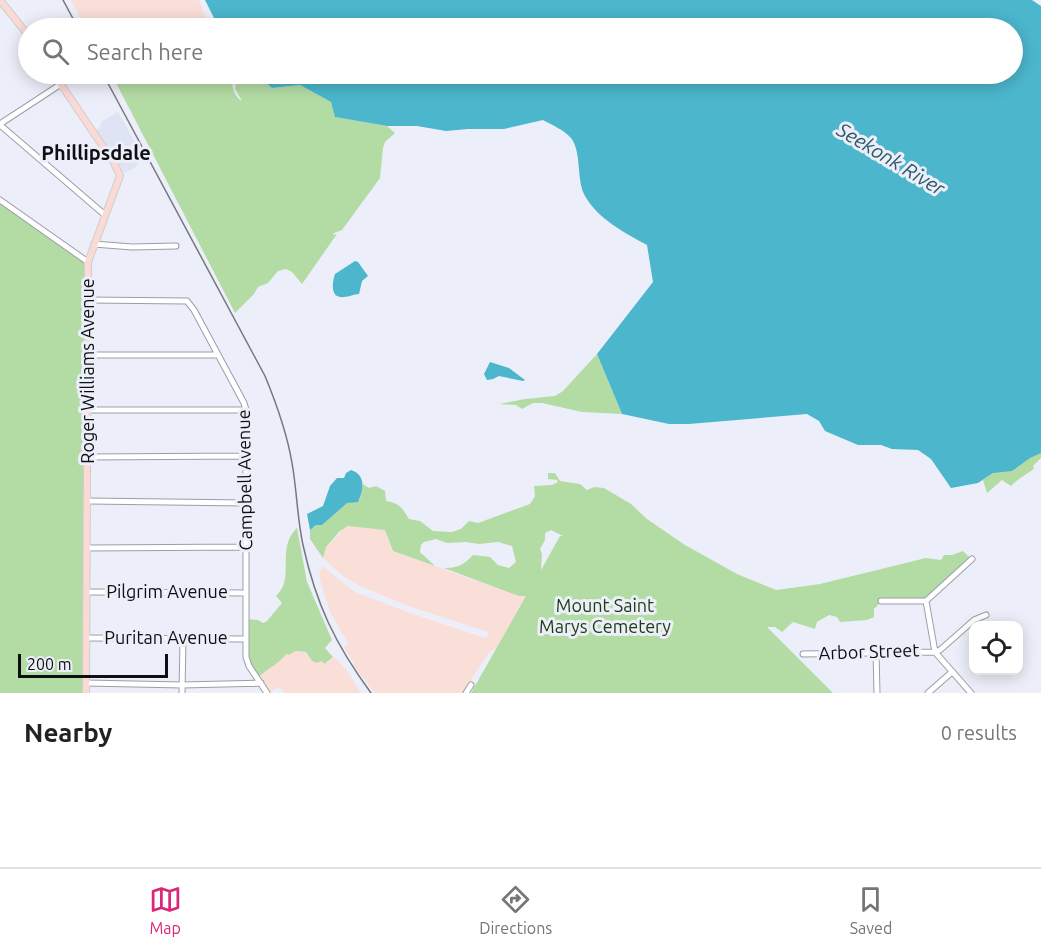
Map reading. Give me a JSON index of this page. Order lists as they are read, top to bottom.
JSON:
{
  "streets": {
    "main road": ["Roger Williams Avenue"],
    "street": [
      "Campbell Avenue",
      "Pilgrim Avenue",
      "Puritan Avenue",
      "Arbor Street"
    ]
  },
  "crossings": [
    ["Roger Williams Avenue", "Campbell Avenue"],
    ["Roger Williams Avenue", "Pilgrim Avenue"],
    ["Roger Williams Avenue", "Puritan Avenue"],
    ["Campbell Avenue", "Pilgrim Avenue"],
    ["Campbell Avenue", "Puritan Avenue"]
  ],
  "districts": ["Phillipsdale"],
  "water": ["Seekonk River"],
  "parks": ["Mount Saint Marys Cemetery"],
  "scale_bar": "200 m",
  "page": {
    "search": "Search here",
    "scale": "200 m",
    "heading": ["Nearby", "0 results"],
    "nav": ["Map", "Directions", "Saved"]
  }
}
